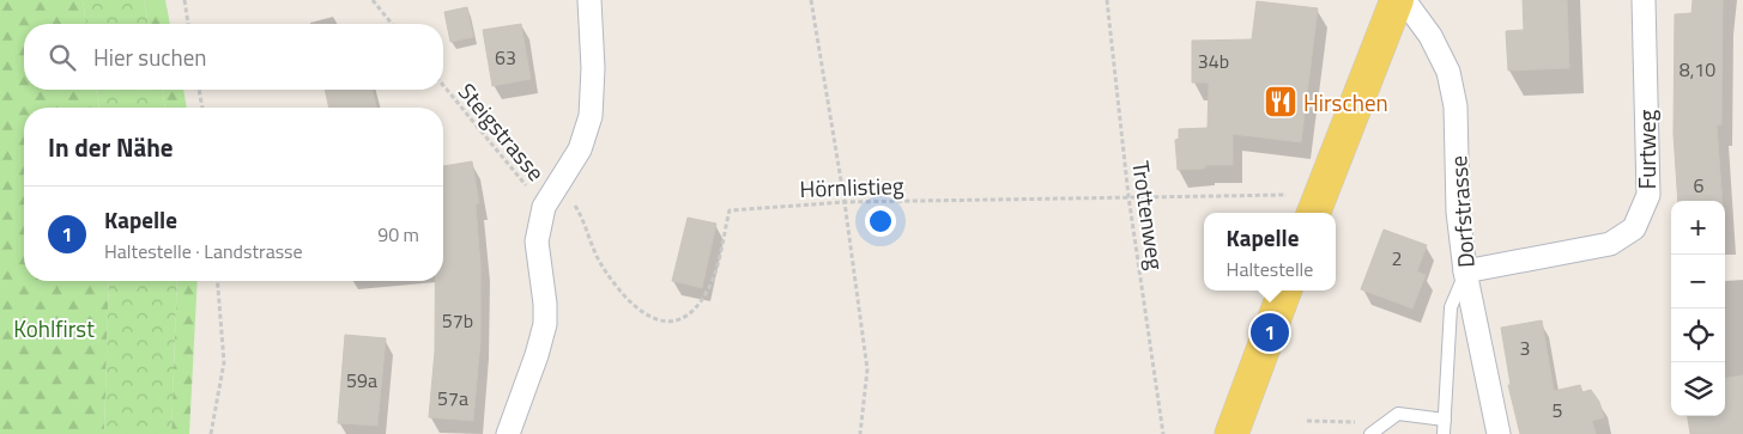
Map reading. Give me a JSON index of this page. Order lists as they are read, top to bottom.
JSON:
{
  "streets": {
    "street": ["Furtweg", "Dorfstrasse"],
    "path": ["Steigstrasse", "Hörnlistieg", "Trottenweg"]
  },
  "crossings": [
    ["Furtweg", "Dorfstrasse"],
    ["Hörnlistieg", "Trottenweg"]
  ],
  "parks": ["Kohlfirst"],
  "places": {
    "restaurant": ["Hirschen"]
  },
  "house_numbers": [
    "63",
    "34b",
    "8,10",
    "6",
    "2",
    "57b",
    "3",
    "59a",
    "57a",
    "5"
  ],
  "page": {
    "search": "Hier suchen",
    "heading": "In der Nähe",
    "list": [
      {
        "mark": "1",
        "name": "Kapelle",
        "note": "Haltestelle · Landstrasse",
        "value": "90 m"
      }
    ],
    "map_buttons": ["+", "−"],
    "popup": ["Kapelle", "Haltestelle"],
    "pins": "1"
  }
}
